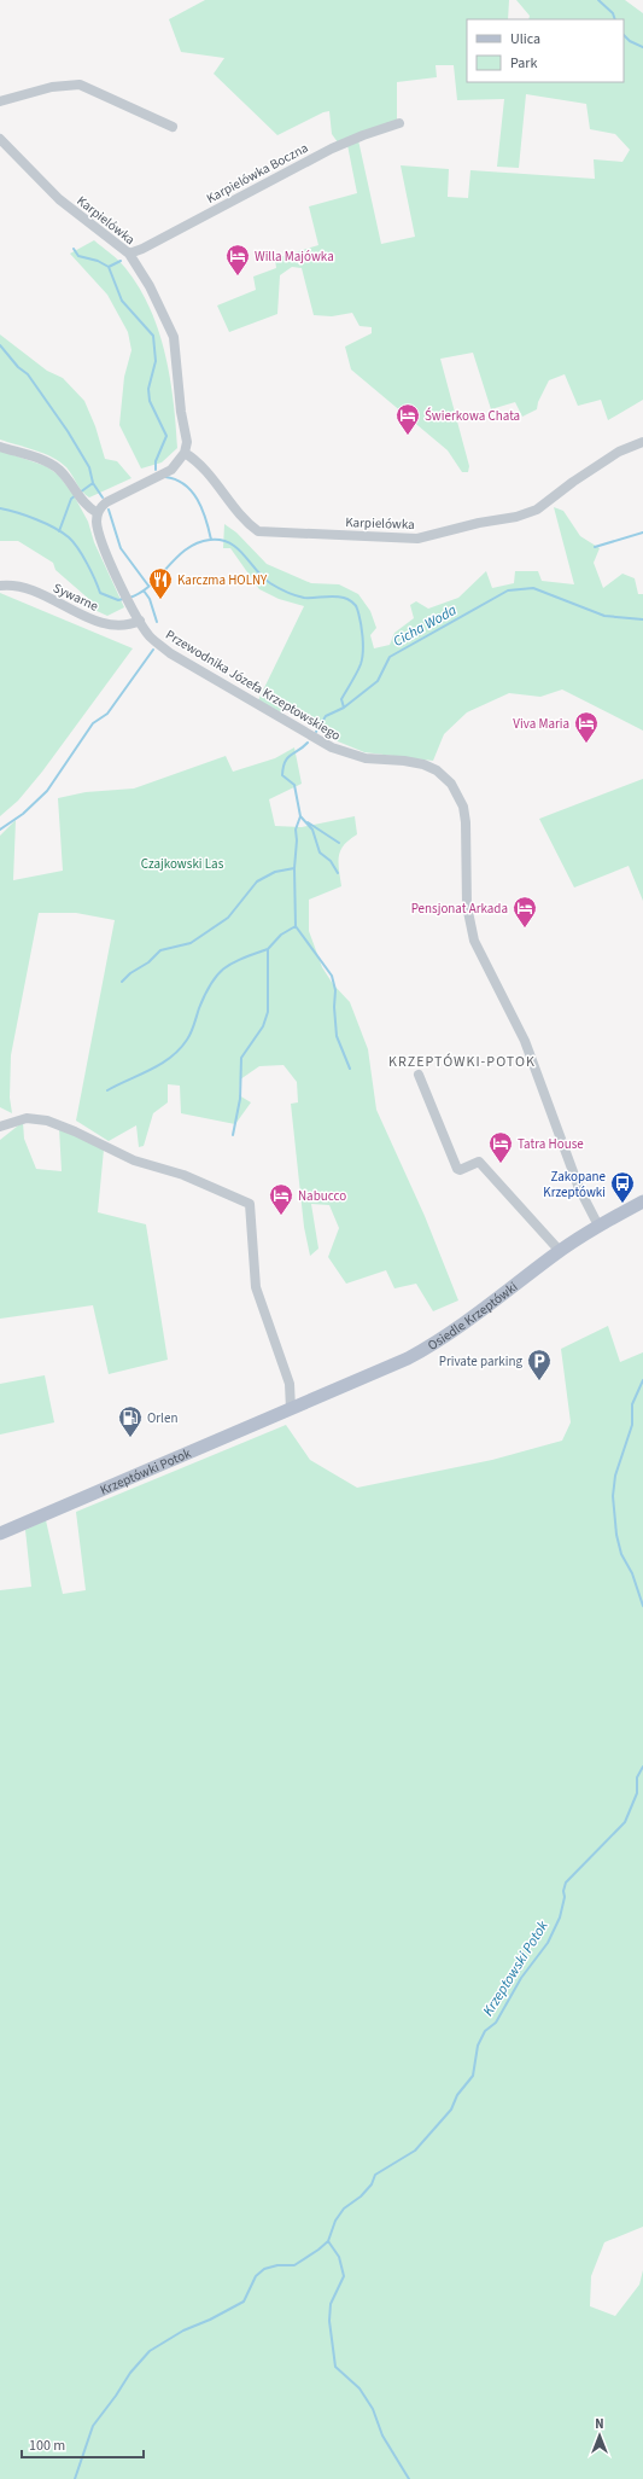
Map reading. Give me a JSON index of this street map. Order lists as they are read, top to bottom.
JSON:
{
  "streets": {
    "main road": ["Osiedle Krzeptówki", "Krzeptówki Potok"],
    "street": [
      "Karpielówka Boczna",
      "Karpielówka",
      "Sywarne",
      "Przewodnika Józefa Krzeptowskiego"
    ]
  },
  "crossings": [
    ["Karpielówka Boczna", "Karpielówka"],
    ["Sywarne", "Przewodnika Józefa Krzeptowskiego"],
    ["Przewodnika Józefa Krzeptowskiego", "Osiedle Krzeptówki"],
    ["Osiedle Krzeptówki", "Krzeptówki Potok"]
  ],
  "districts": ["KRZEPTÓWKI-POTOK"],
  "water": ["Cicha Woda", "Krzeptowski Potok"],
  "parks": ["Czajkowski Las"],
  "places": {
    "hotel": [
      "Willa Majówka",
      "Świerkowa Chata",
      "Viva Maria",
      "Pensjonat Arkada",
      "Tatra House",
      "Nabucco"
    ],
    "restaurant": ["Karczma HOLNY"],
    "bus stop": ["Zakopane Krzeptówki"],
    "parking": ["Private parking"],
    "fuel station": ["Orlen"]
  },
  "legend": ["Ulica", "Park"],
  "scale_bar": "100 m",
  "north": "top"
}
